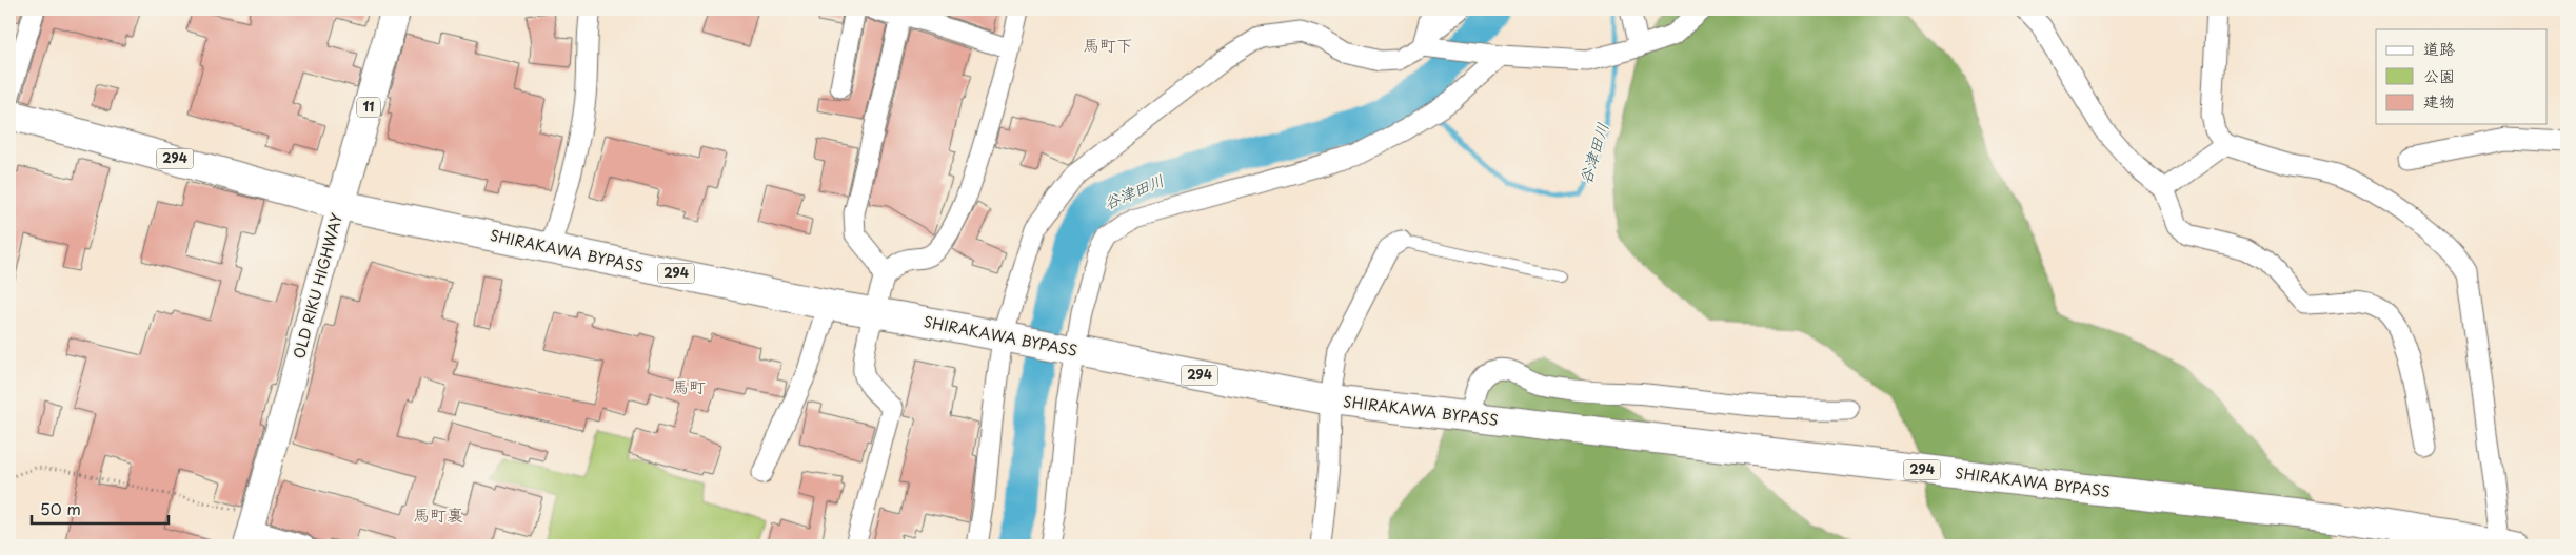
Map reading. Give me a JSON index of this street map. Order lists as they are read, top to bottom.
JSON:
{
  "streets": {
    "main road": [
      "11",
      "294",
      "SHIRAKAWA BYPASS",
      "OLD RIKU HIGHWAY"
    ]
  },
  "crossings": [
    ["11", "SHIRAKAWA BYPASS"],
    ["11", "OLD RIKU HIGHWAY"],
    ["SHIRAKAWA BYPASS", "OLD RIKU HIGHWAY"]
  ],
  "districts": ["馬町下", "馬町", "馬町裏"],
  "water": ["谷津田川"],
  "legend": ["道路", "公園", "建物"],
  "scale_bar": "50 m"
}
